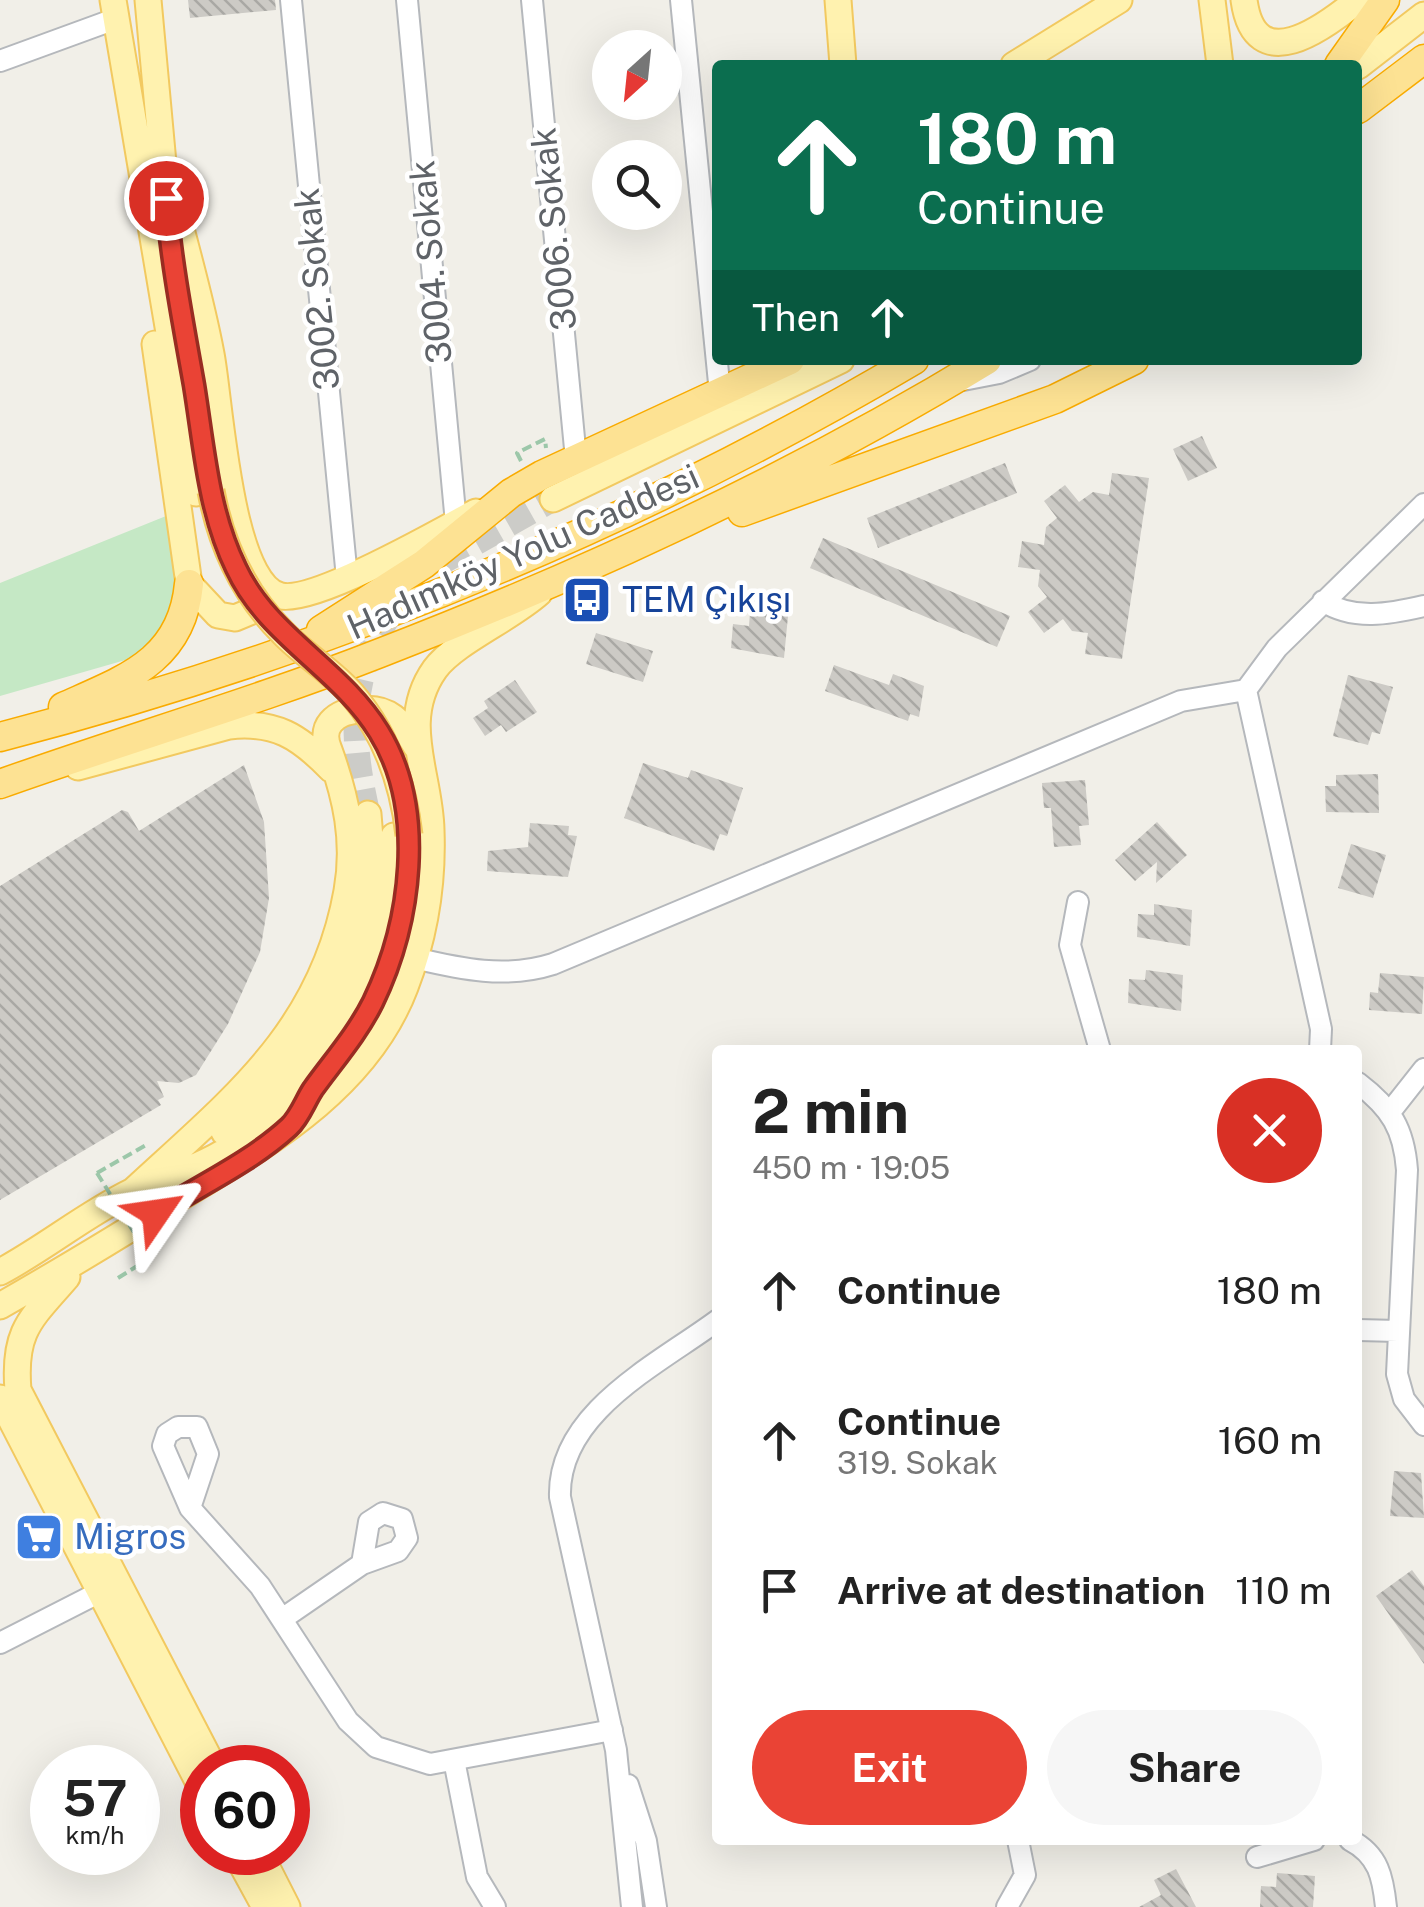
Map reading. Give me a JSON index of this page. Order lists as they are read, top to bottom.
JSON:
{
  "streets": {
    "highway": ["Hadımköy Yolu Caddesi"],
    "street": ["3006. Sokak", "3004. Sokak", "3002. Sokak"]
  },
  "places": {
    "bus stop": ["TEM Çıkışı"],
    "supermarket": ["Migros"]
  },
  "north": "bottom left",
  "page": {
    "turn": ["180 m", "Continue"],
    "then": "Then",
    "heading": ["2 min", "450 m · 19:05"],
    "list": [
      {
        "name": "Continue",
        "value": "180 m"
      },
      {
        "name": "Continue",
        "note": "319. Sokak",
        "value": "160 m"
      },
      {
        "name": "Arrive at destination",
        "value": "110 m"
      }
    ],
    "buttons": ["Exit", "Share"],
    "speed": "57 km/h",
    "limit": "60"
  }
}
